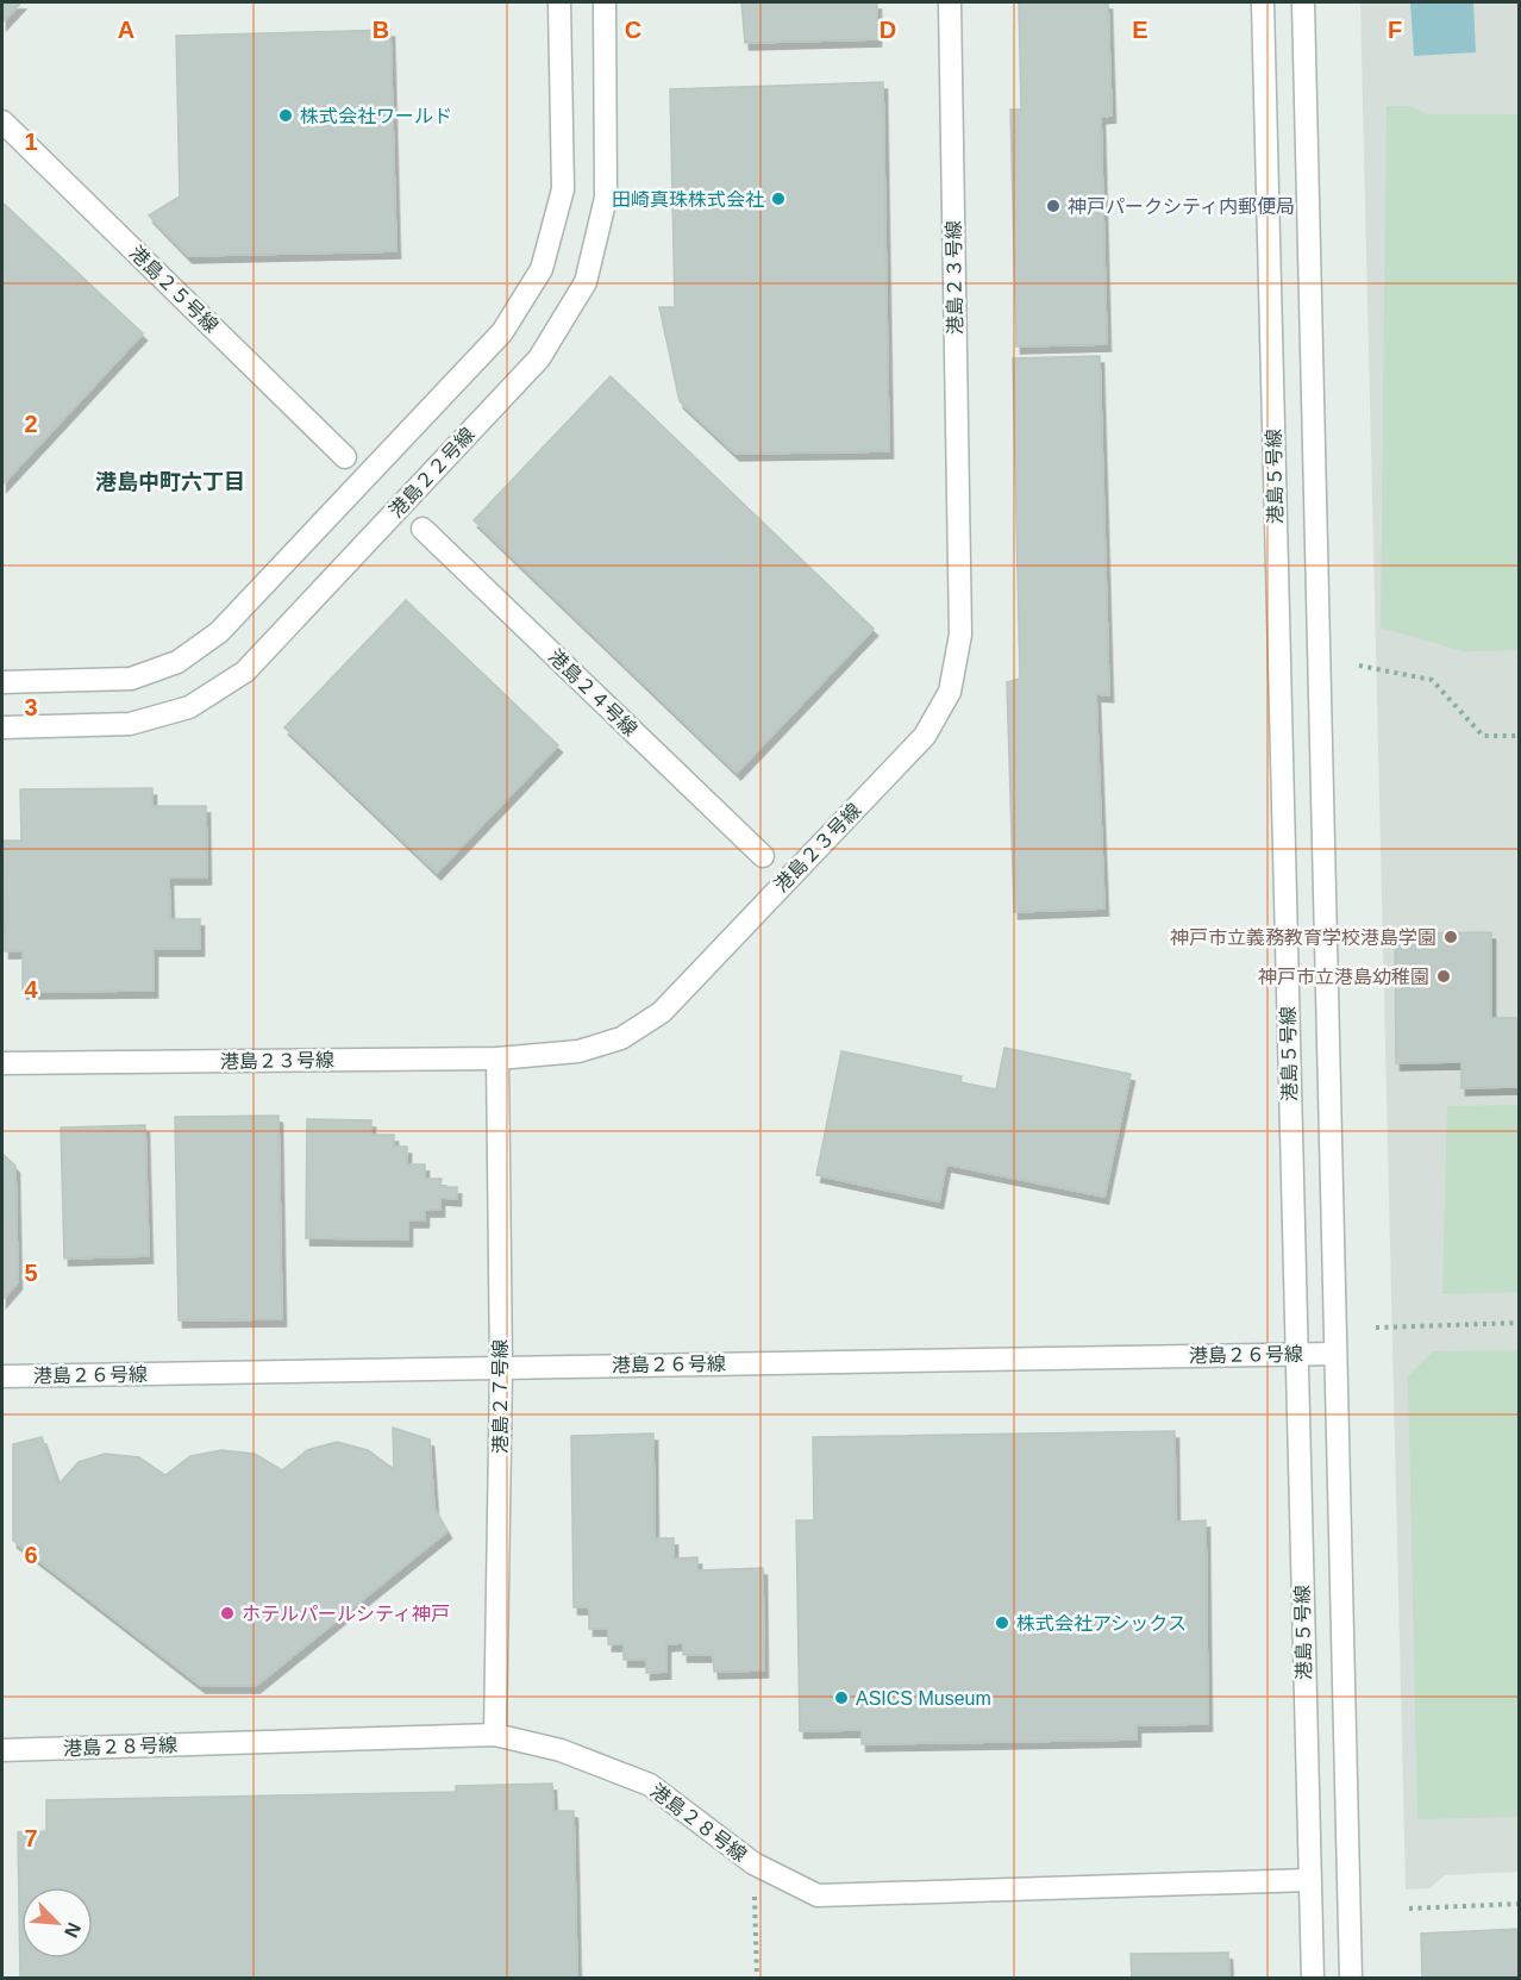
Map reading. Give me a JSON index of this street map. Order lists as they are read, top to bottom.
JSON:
{
  "streets": {
    "street": [
      "港島２３号線",
      "港島２５号線",
      "港島２２号線",
      "港島５号線",
      "港島２４号線",
      "港島２６号線",
      "港島２７号線",
      "港島２８号線"
    ]
  },
  "crossings": [
    ["港島２３号線", "港島２７号線"],
    ["港島５号線", "港島２６号線"],
    ["港島５号線", "港島２８号線"],
    ["港島２６号線", "港島２７号線"],
    ["港島２７号線", "港島２８号線"]
  ],
  "districts": ["港島中町六丁目"],
  "places": [
    "株式会社ワールド",
    "田崎真珠株式会社",
    "神戸パークシティ内郵便局",
    "神戸市立義務教育学校港島学園",
    "神戸市立港島幼稚園",
    "ホテルパールシティ神戸",
    "株式会社アシックス",
    "ASICS Museum"
  ],
  "north": "bottom right",
  "grid": {
    "columns": [
      "A",
      "B",
      "C",
      "D",
      "E",
      "F"
    ],
    "rows": [
      "1",
      "2",
      "3",
      "4",
      "5",
      "6",
      "7"
    ]
  }
}
